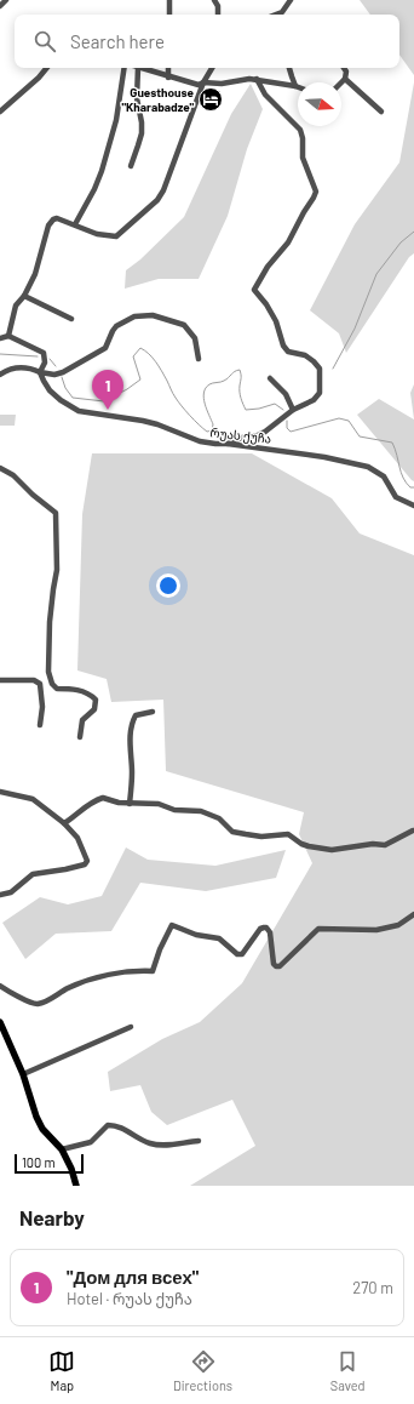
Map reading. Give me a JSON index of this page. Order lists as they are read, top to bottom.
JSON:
{
  "streets": {
    "street": ["რუას ქუჩა"]
  },
  "places": {
    "hotel": ["Guesthouse \"Kharabadze\""]
  },
  "scale_bar": "100 m",
  "north": "right",
  "page": {
    "search": "Search here",
    "pins": "1",
    "scale": "100 m",
    "heading": "Nearby",
    "list": [
      {
        "mark": "1",
        "name": "\"Дом для всех\"",
        "note": "Hotel · რუას ქუჩა",
        "value": "270 m"
      }
    ],
    "nav": ["Map", "Directions", "Saved"]
  }
}
